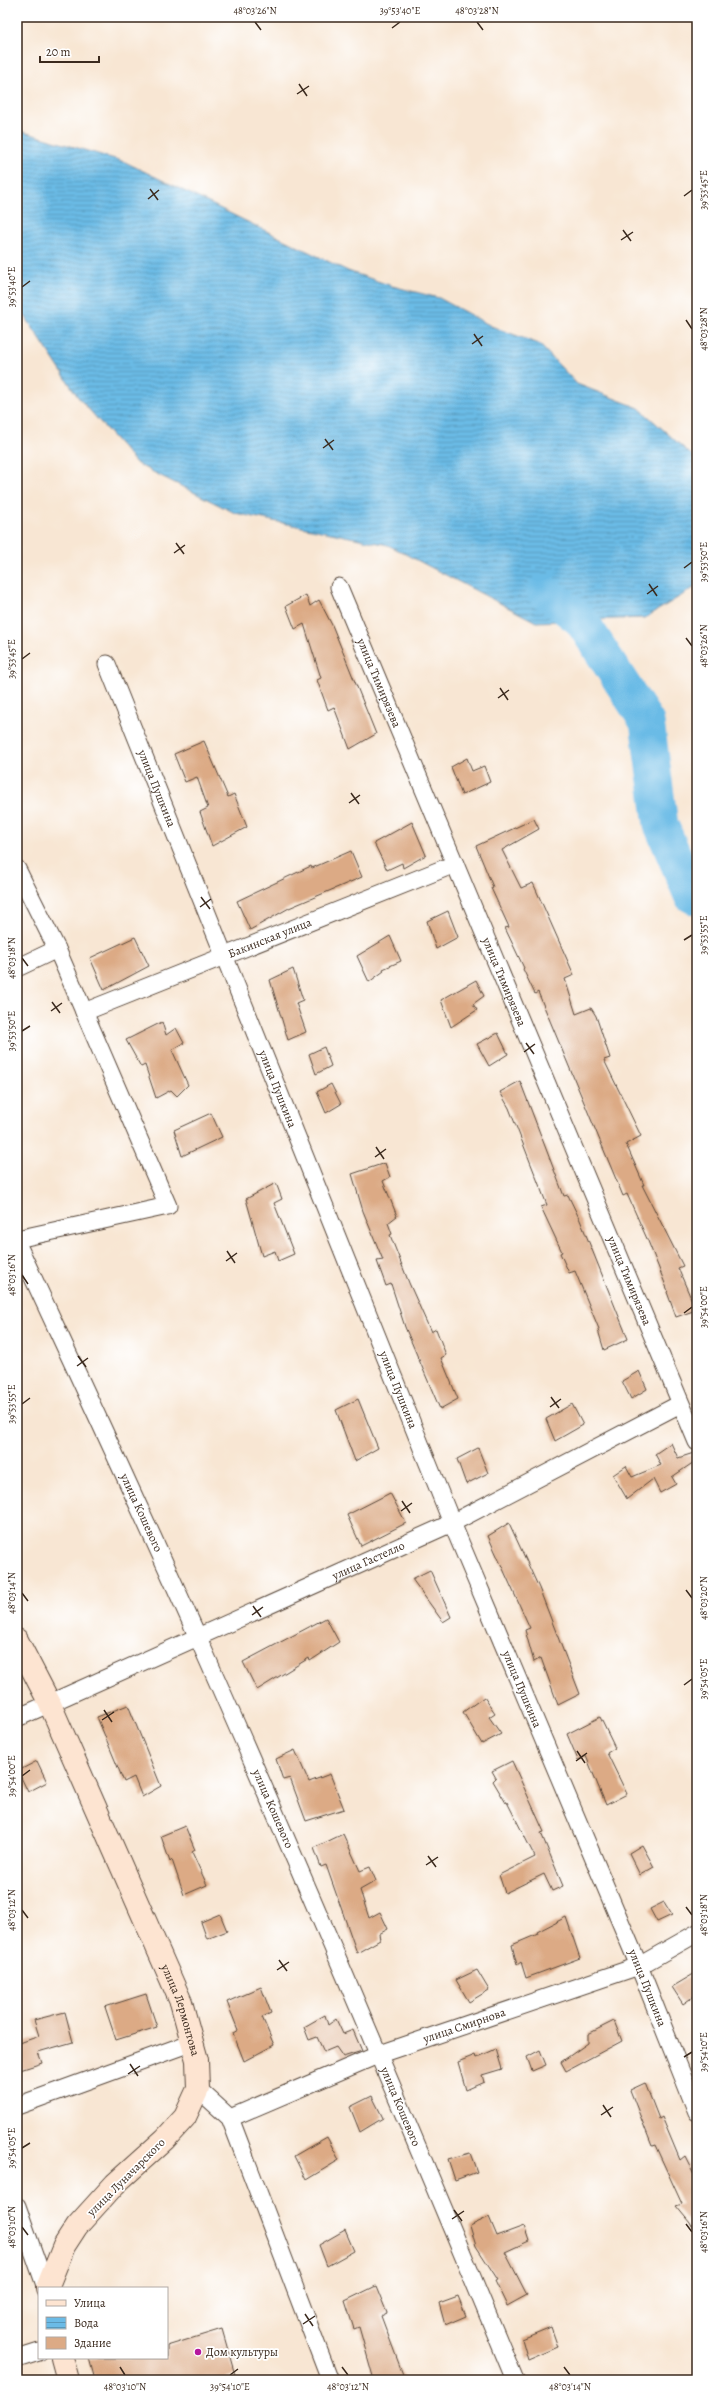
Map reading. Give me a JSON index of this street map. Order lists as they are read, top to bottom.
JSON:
{
  "streets": {
    "street": [
      "улица Тимирязева",
      "улица Пушкина",
      "Бакинская улица",
      "улица Кошевого",
      "улица Гастелло",
      "улица Лермонтова",
      "улица Смирнова",
      "улица Луначарского"
    ]
  },
  "crossings": [
    ["улица Тимирязева", "Бакинская улица"],
    ["улица Тимирязева", "улица Гастелло"],
    ["улица Пушкина", "Бакинская улица"],
    ["улица Пушкина", "улица Гастелло"],
    ["улица Пушкина", "улица Смирнова"],
    ["улица Кошевого", "улица Гастелло"],
    ["улица Кошевого", "улица Смирнова"],
    ["улица Гастелло", "улица Лермонтова"],
    ["улица Лермонтова", "улица Луначарского"]
  ],
  "places": ["Дом культуры"],
  "legend": ["Улица", "Вода", "Здание"],
  "scale_bar": "20 m",
  "coordinates": [
    "48°03'26\"N",
    "39°53'40\"E",
    "48°03'28\"N",
    "39°53'45\"E",
    "39°53'50\"E",
    "39°53'55\"E",
    "48°03'18\"N",
    "48°03'16\"N",
    "39°54'00\"E",
    "48°03'14\"N",
    "48°03'20\"N",
    "39°54'05\"E",
    "48°03'12\"N",
    "39°54'10\"E",
    "48°03'10\"N"
  ]
}
